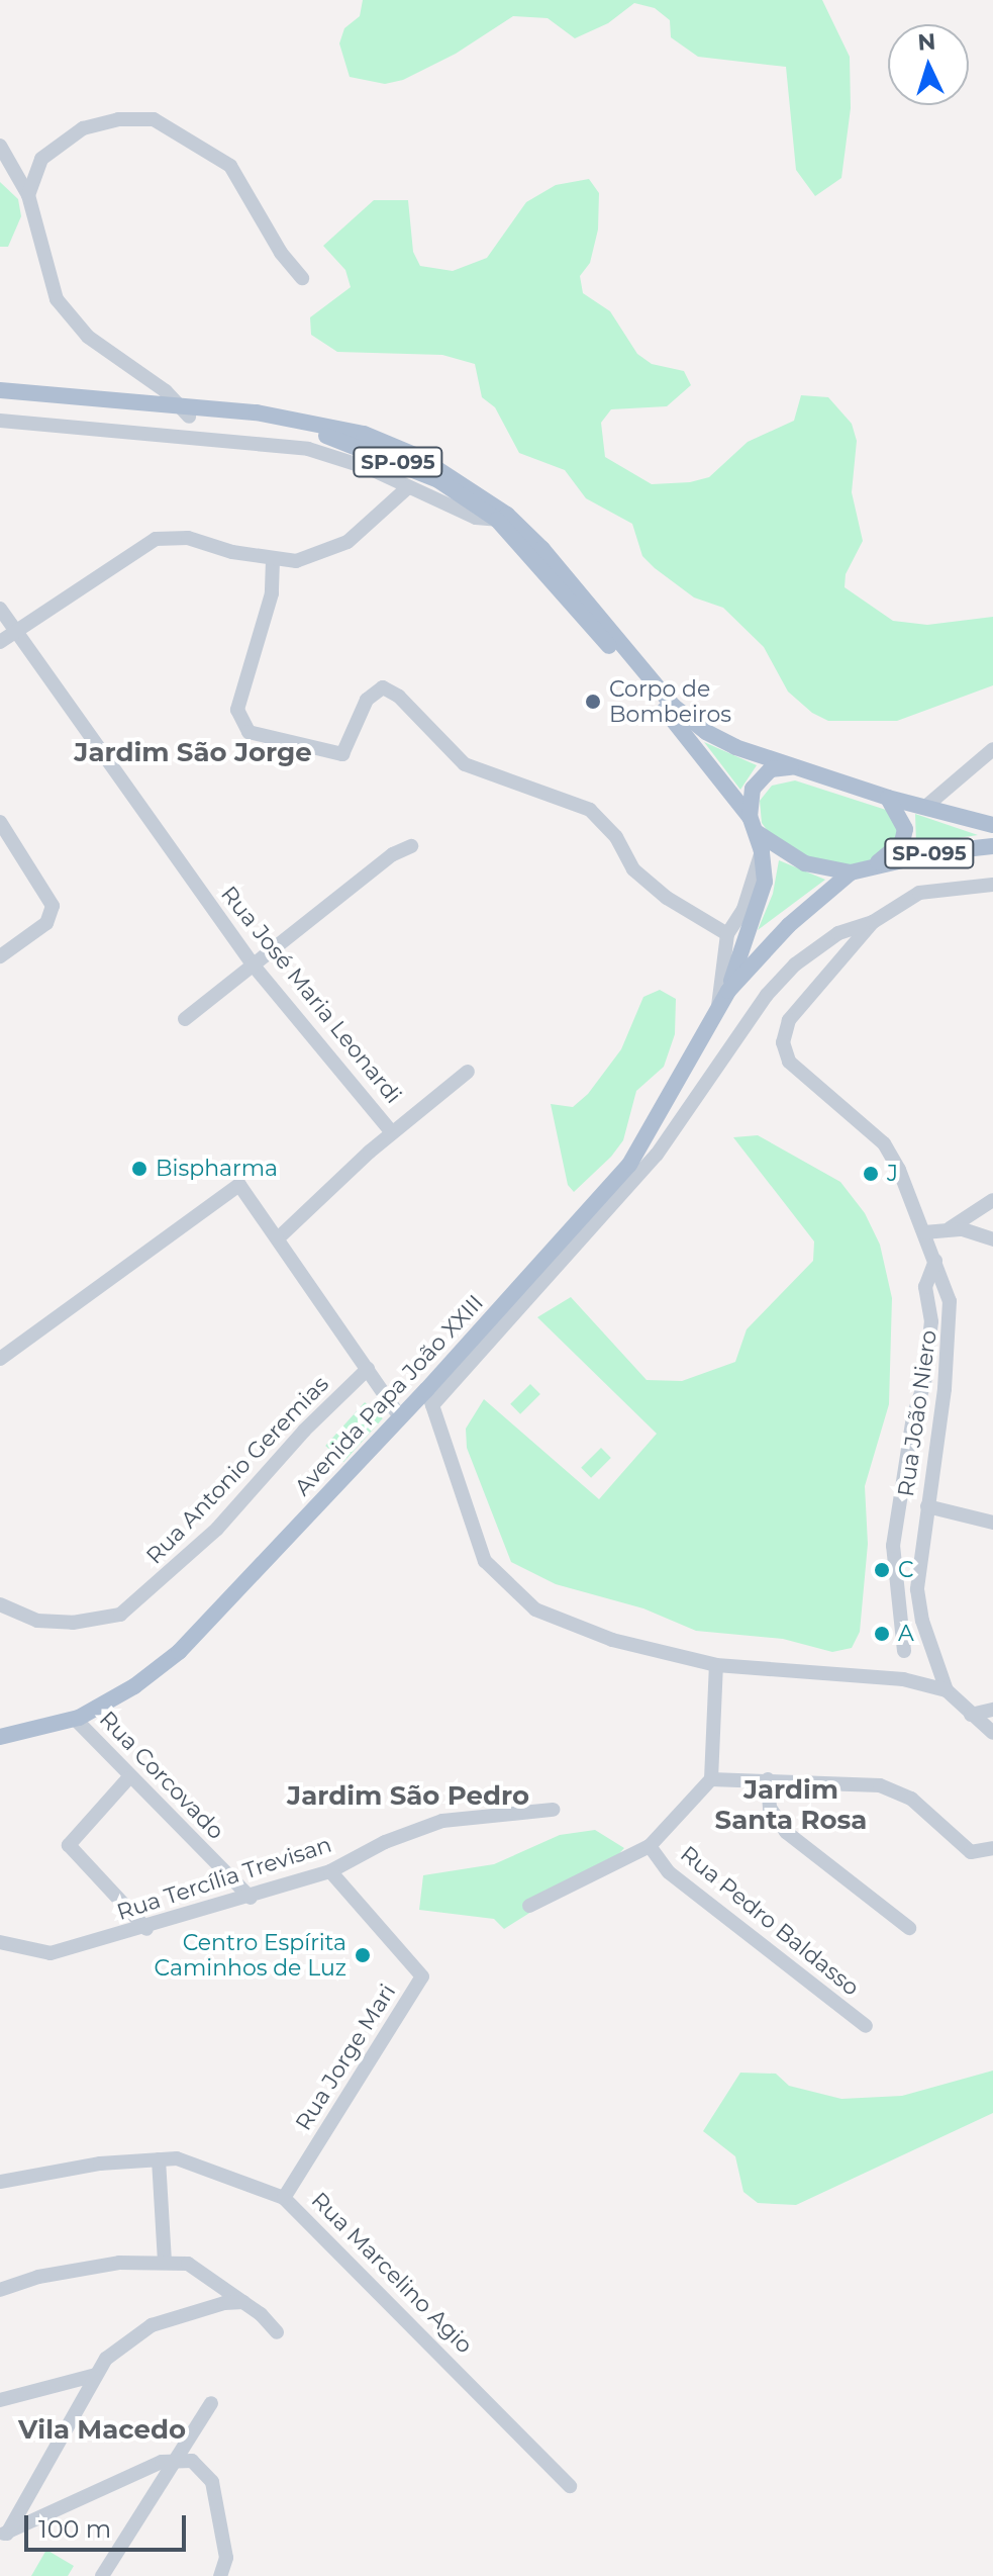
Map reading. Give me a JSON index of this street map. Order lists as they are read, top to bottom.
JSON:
{
  "streets": {
    "main road": ["SP-095", "Avenida Papa João XXIII"],
    "street": [
      "Rua José Maria Leonardi",
      "Rua João Niero",
      "Rua Antonio Geremias",
      "Rua Corcovado",
      "Rua Tercília Trevisan",
      "Rua Pedro Baldasso",
      "Rua Jorge Mari",
      "Rua Marcelino Agio"
    ]
  },
  "crossings": [
    ["SP-095", "Avenida Papa João XXIII"],
    ["Avenida Papa João XXIII", "Rua Corcovado"],
    ["Rua Corcovado", "Rua Tercília Trevisan"],
    ["Rua Tercília Trevisan", "Rua Jorge Mari"],
    ["Rua Jorge Mari", "Rua Marcelino Agio"]
  ],
  "districts": [
    "Jardim São Jorge",
    "Jardim Santa Rosa",
    "Jardim São Pedro",
    "Vila Macedo"
  ],
  "places": [
    "Corpo de Bombeiros",
    "Bispharma",
    "J",
    "C",
    "A",
    "Centro Espírita Caminhos de Luz"
  ],
  "scale_bar": "100 m",
  "north": "top"
}
